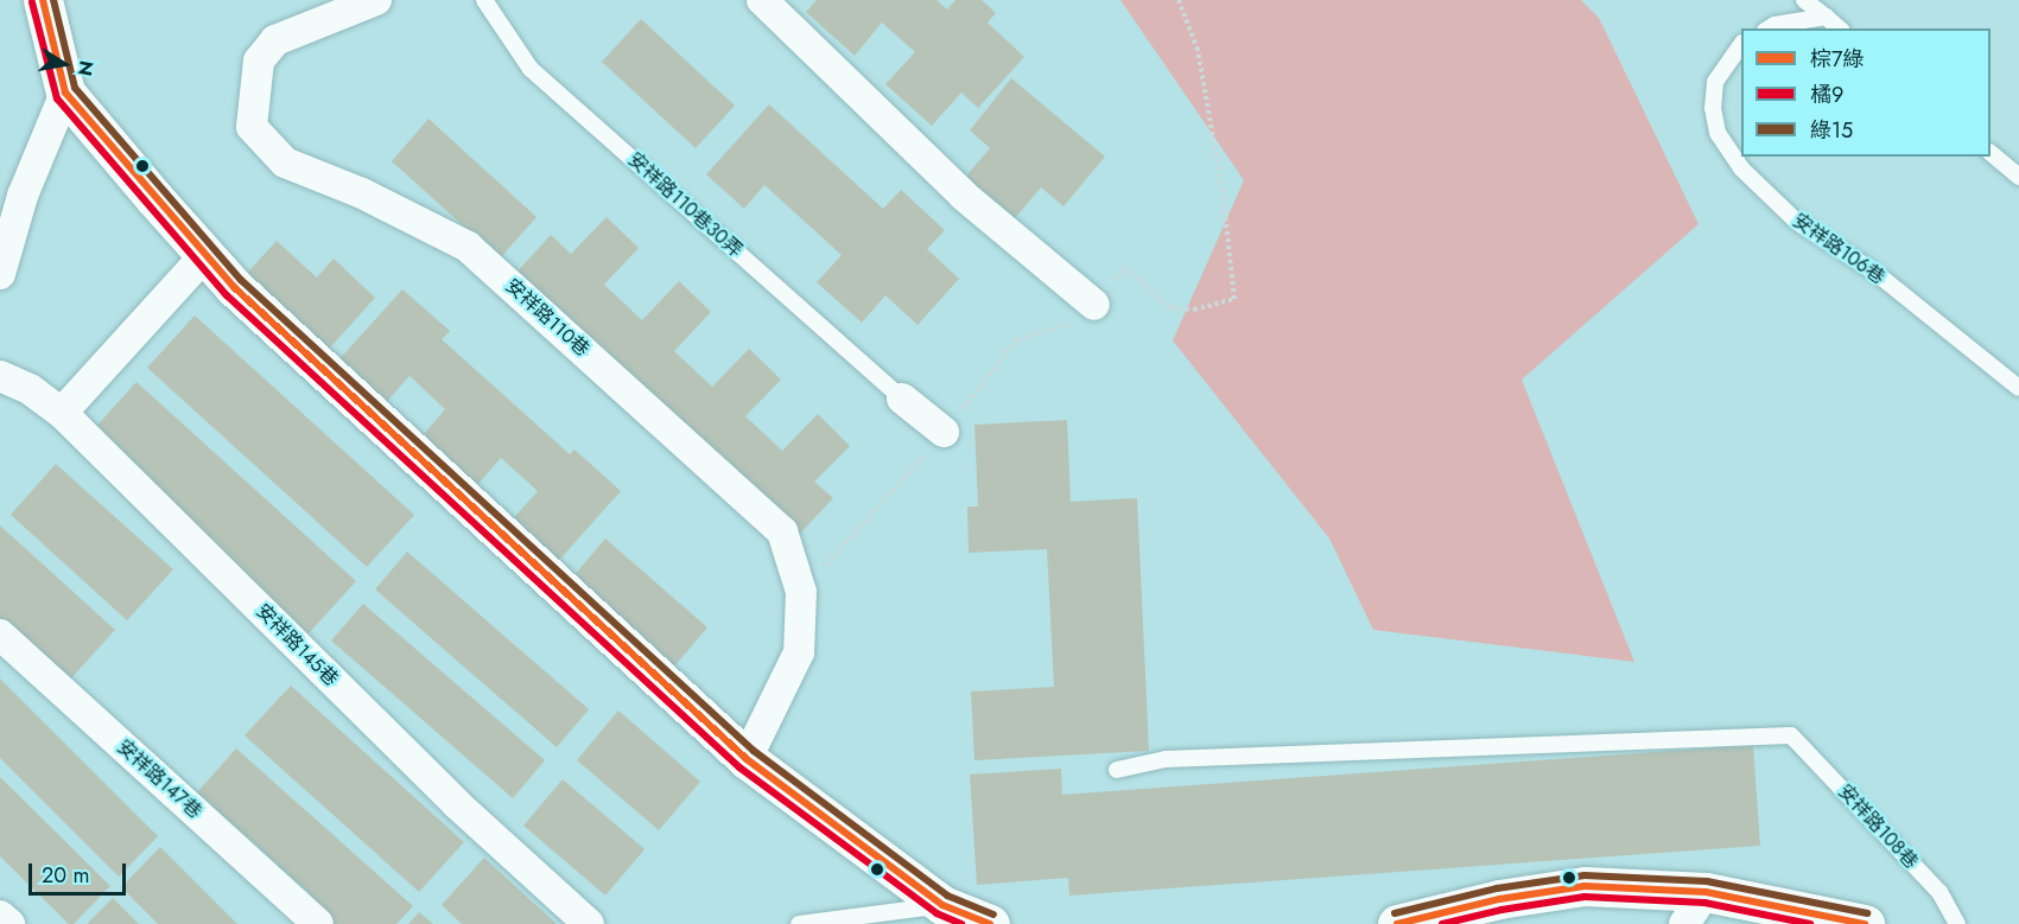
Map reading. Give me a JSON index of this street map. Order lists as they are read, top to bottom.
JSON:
{
  "streets": {
    "street": ["安祥路110巷", "安祥路145巷", "安祥路147巷"],
    "lane": ["安祥路110巷30弄", "安祥路106巷", "安祥路108巷"]
  },
  "lines": ["transit line 棕7綠", "transit line 綠15", "transit line 橘9"],
  "legend": ["棕7綠", "橘9", "綠15"],
  "scale_bar": "20 m",
  "north": "right"
}
